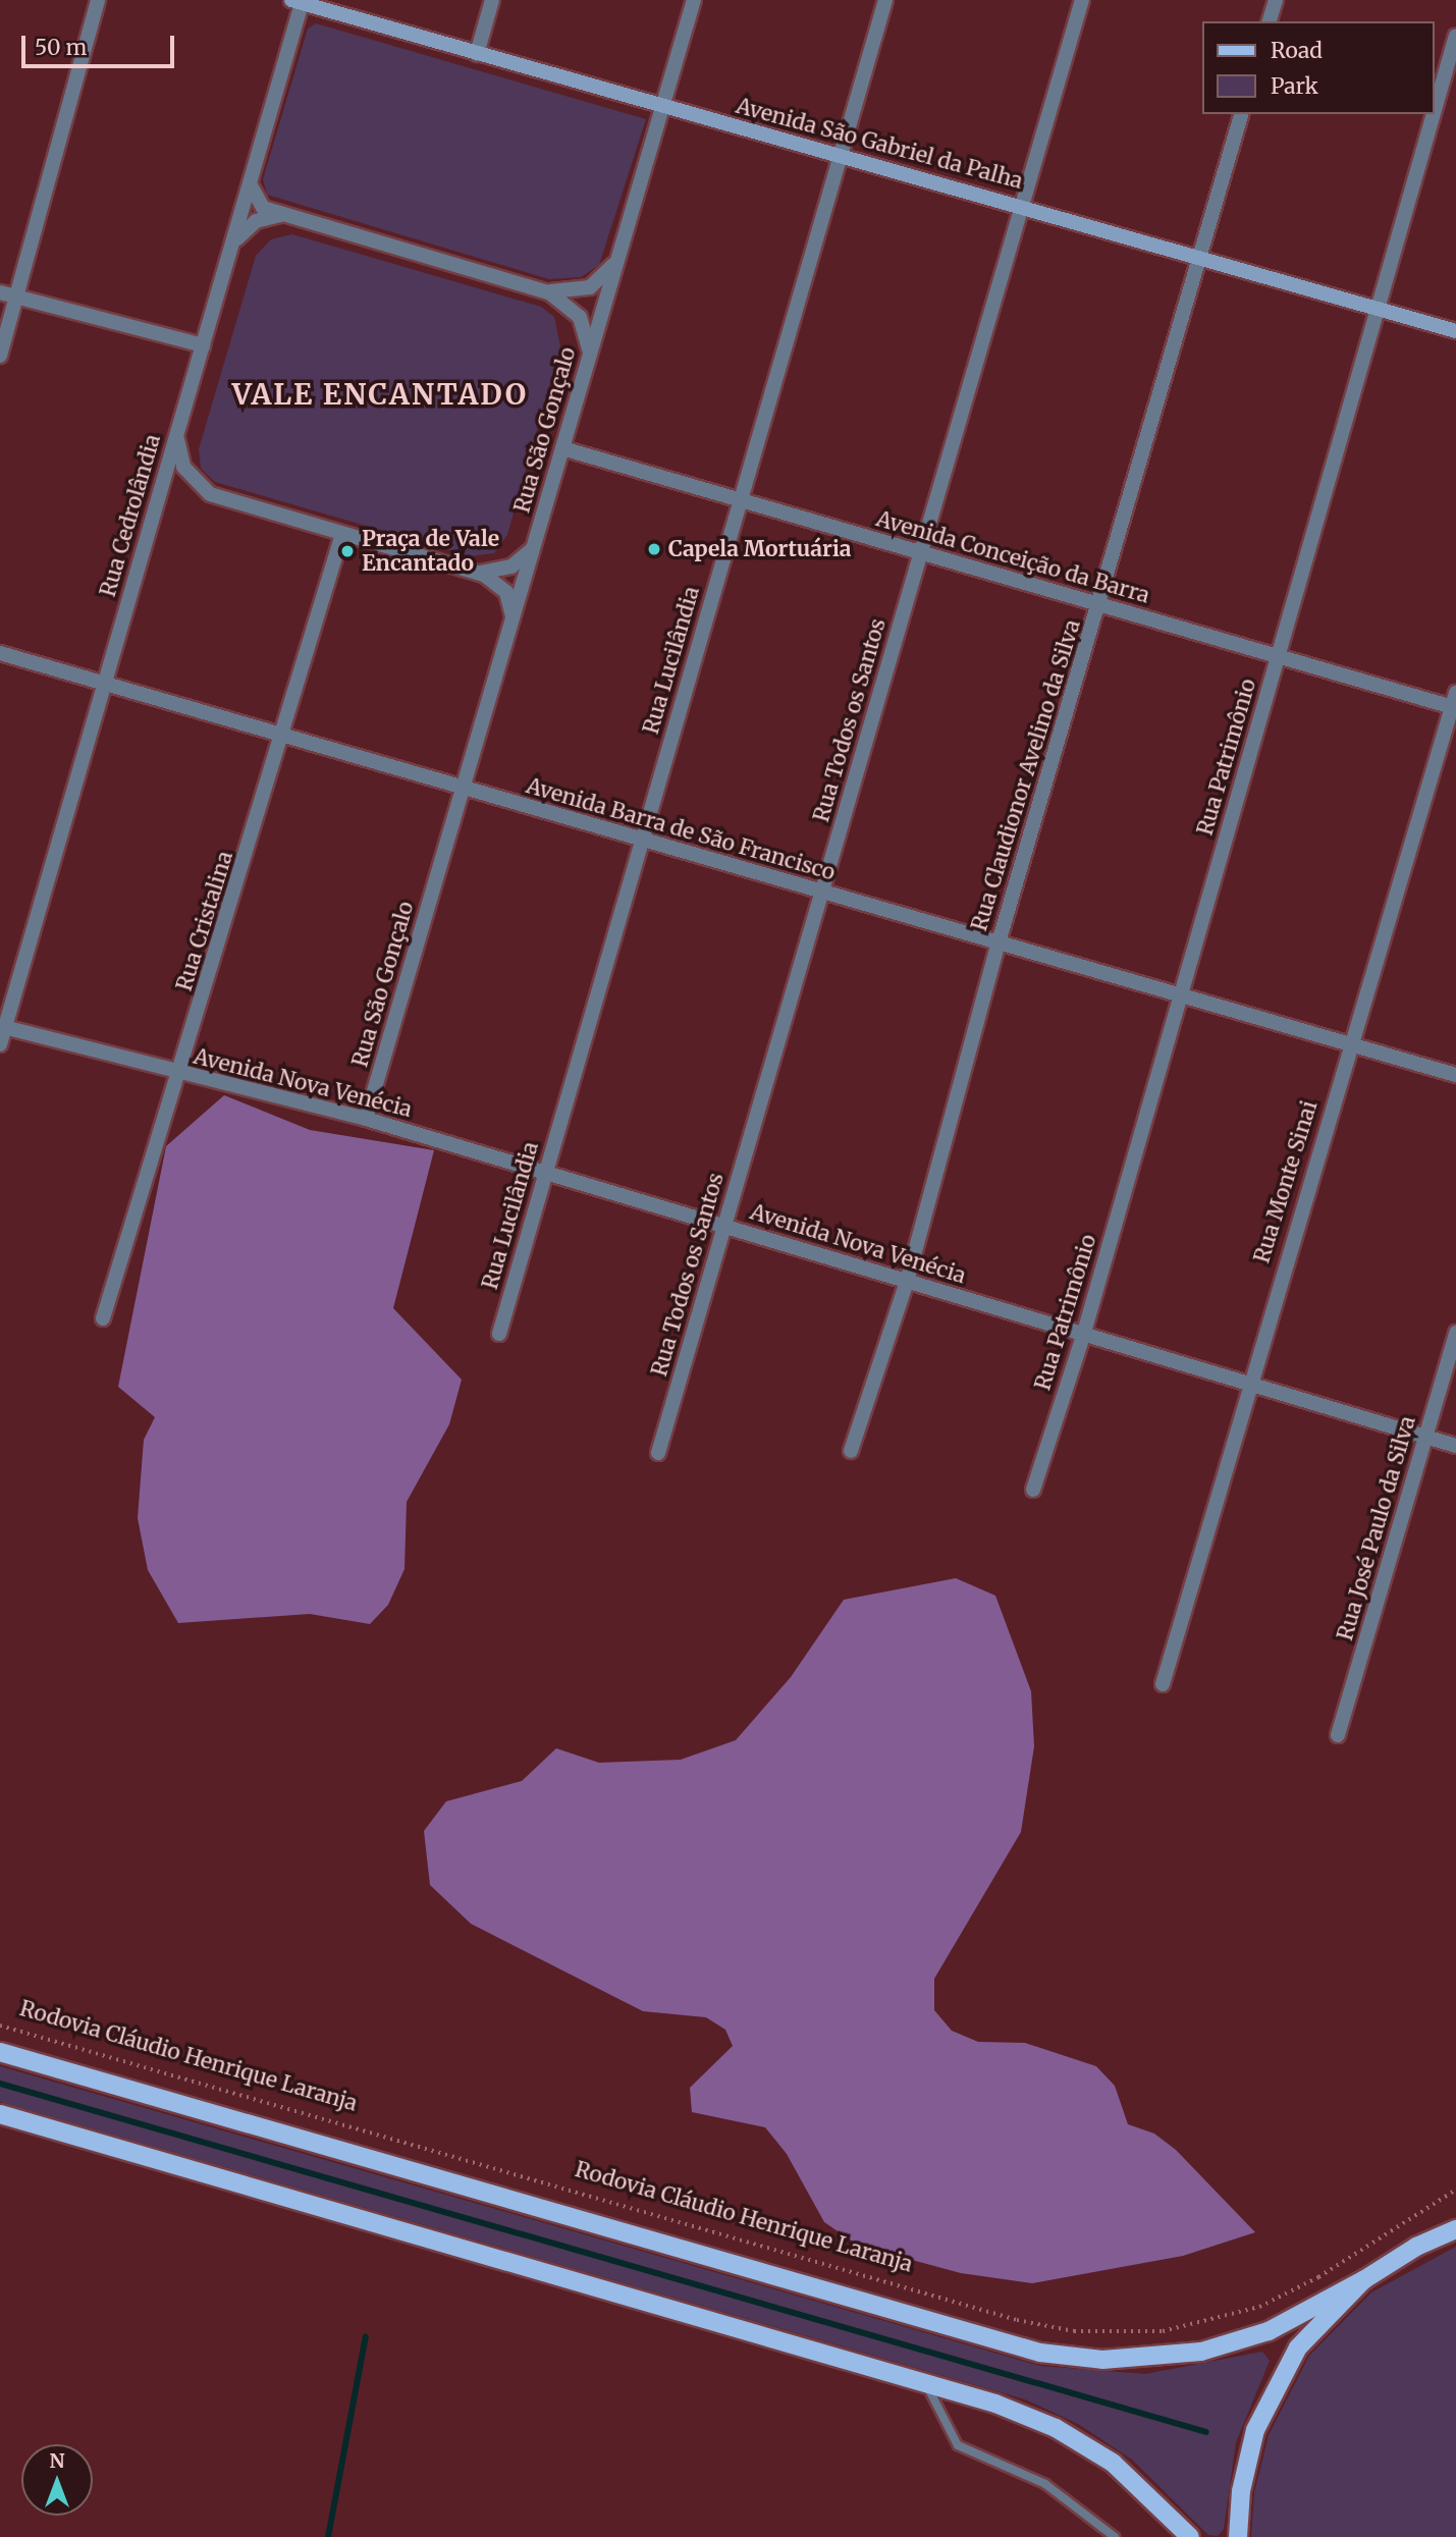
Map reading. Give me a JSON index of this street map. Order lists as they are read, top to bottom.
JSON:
{
  "streets": {
    "main road": ["Avenida São Gabriel da Palha"],
    "street": [
      "Rua São Gonçalo",
      "Rua Cedrolândia",
      "Avenida Conceição da Barra",
      "Rua Lucilândia",
      "Rua Todos os Santos",
      "Rua Patrimônio",
      "Rua Claudionor Avelino da Silva",
      "Avenida Barra de São Francisco",
      "Rua Cristalina",
      "Avenida Nova Venécia",
      "Rua Monte Sinai",
      "Rua José Paulo da Silva"
    ],
    "path": ["Rodovia Cláudio Henrique Laranja"]
  },
  "crossings": [
    ["Avenida São Gabriel da Palha", "Rua São Gonçalo"],
    ["Avenida São Gabriel da Palha", "Rua Cedrolândia"],
    ["Avenida São Gabriel da Palha", "Rua Lucilândia"],
    ["Avenida São Gabriel da Palha", "Rua Todos os Santos"],
    ["Avenida São Gabriel da Palha", "Rua Patrimônio"],
    ["Avenida São Gabriel da Palha", "Rua Claudionor Avelino da Silva"],
    ["Rua São Gonçalo", "Avenida Conceição da Barra"],
    ["Rua São Gonçalo", "Avenida Barra de São Francisco"],
    ["Rua São Gonçalo", "Avenida Nova Venécia"],
    ["Rua Cedrolândia", "Avenida Barra de São Francisco"],
    ["Rua Cedrolândia", "Avenida Nova Venécia"],
    ["Avenida Conceição da Barra", "Rua Lucilândia"],
    ["Avenida Conceição da Barra", "Rua Todos os Santos"],
    ["Avenida Conceição da Barra", "Rua Patrimônio"],
    ["Avenida Conceição da Barra", "Rua Claudionor Avelino da Silva"],
    ["Avenida Conceição da Barra", "Rua Monte Sinai"],
    ["Rua Lucilândia", "Avenida Barra de São Francisco"],
    ["Rua Lucilândia", "Avenida Nova Venécia"],
    ["Rua Todos os Santos", "Avenida Barra de São Francisco"],
    ["Rua Todos os Santos", "Avenida Nova Venécia"],
    ["Rua Patrimônio", "Avenida Barra de São Francisco"],
    ["Rua Patrimônio", "Avenida Nova Venécia"],
    ["Rua Claudionor Avelino da Silva", "Avenida Barra de São Francisco"],
    ["Rua Claudionor Avelino da Silva", "Avenida Nova Venécia"],
    ["Avenida Barra de São Francisco", "Rua Cristalina"],
    ["Avenida Barra de São Francisco", "Rua Monte Sinai"],
    ["Rua Cristalina", "Avenida Nova Venécia"],
    ["Avenida Nova Venécia", "Rua Monte Sinai"],
    ["Avenida Nova Venécia", "Rua José Paulo da Silva"]
  ],
  "districts": ["VALE ENCANTADO"],
  "places": ["Capela Mortuária", "Praça de Vale Encantado"],
  "legend": ["Road", "Park"],
  "scale_bar": "50 m",
  "north": "top"
}
